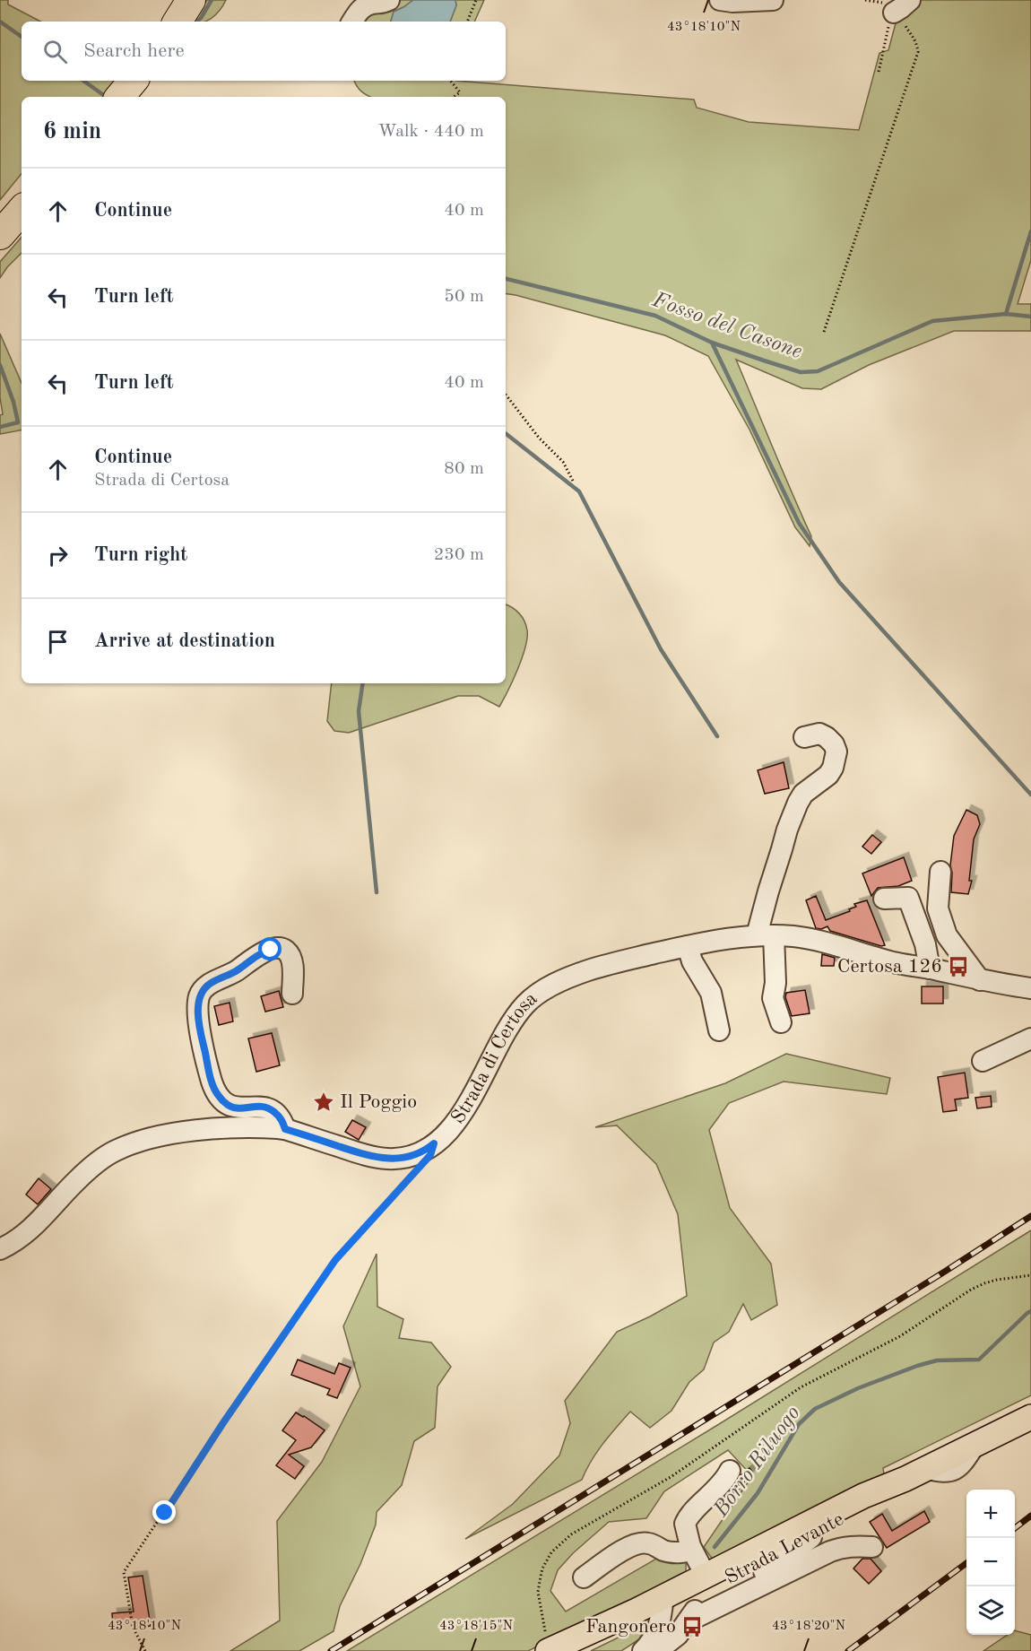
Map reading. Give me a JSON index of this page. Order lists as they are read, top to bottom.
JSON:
{
  "streets": {
    "main road": ["Strada Levante"],
    "street": ["Strada di Certosa"]
  },
  "water": ["Fosso del Casone", "Borro Riluogo"],
  "places": {
    "bus stop": ["Certosa 126", "Fangonero"],
    "place": ["Il Poggio"]
  },
  "page": {
    "search": "Search here",
    "heading": ["6 min", "Walk · 440 m"],
    "list": [
      ["Continue", "40 m"],
      ["Turn left", "50 m"],
      ["Turn left", "40 m"],
      ["Continue", "Strada di Certosa", "80 m"],
      ["Turn right", "230 m"],
      "Arrive at destination"
    ],
    "map_buttons": ["+", "−"]
  },
  "coordinates": ["43°18'10\"N", "43°18'15\"N", "43°18'20\"N"]
}
